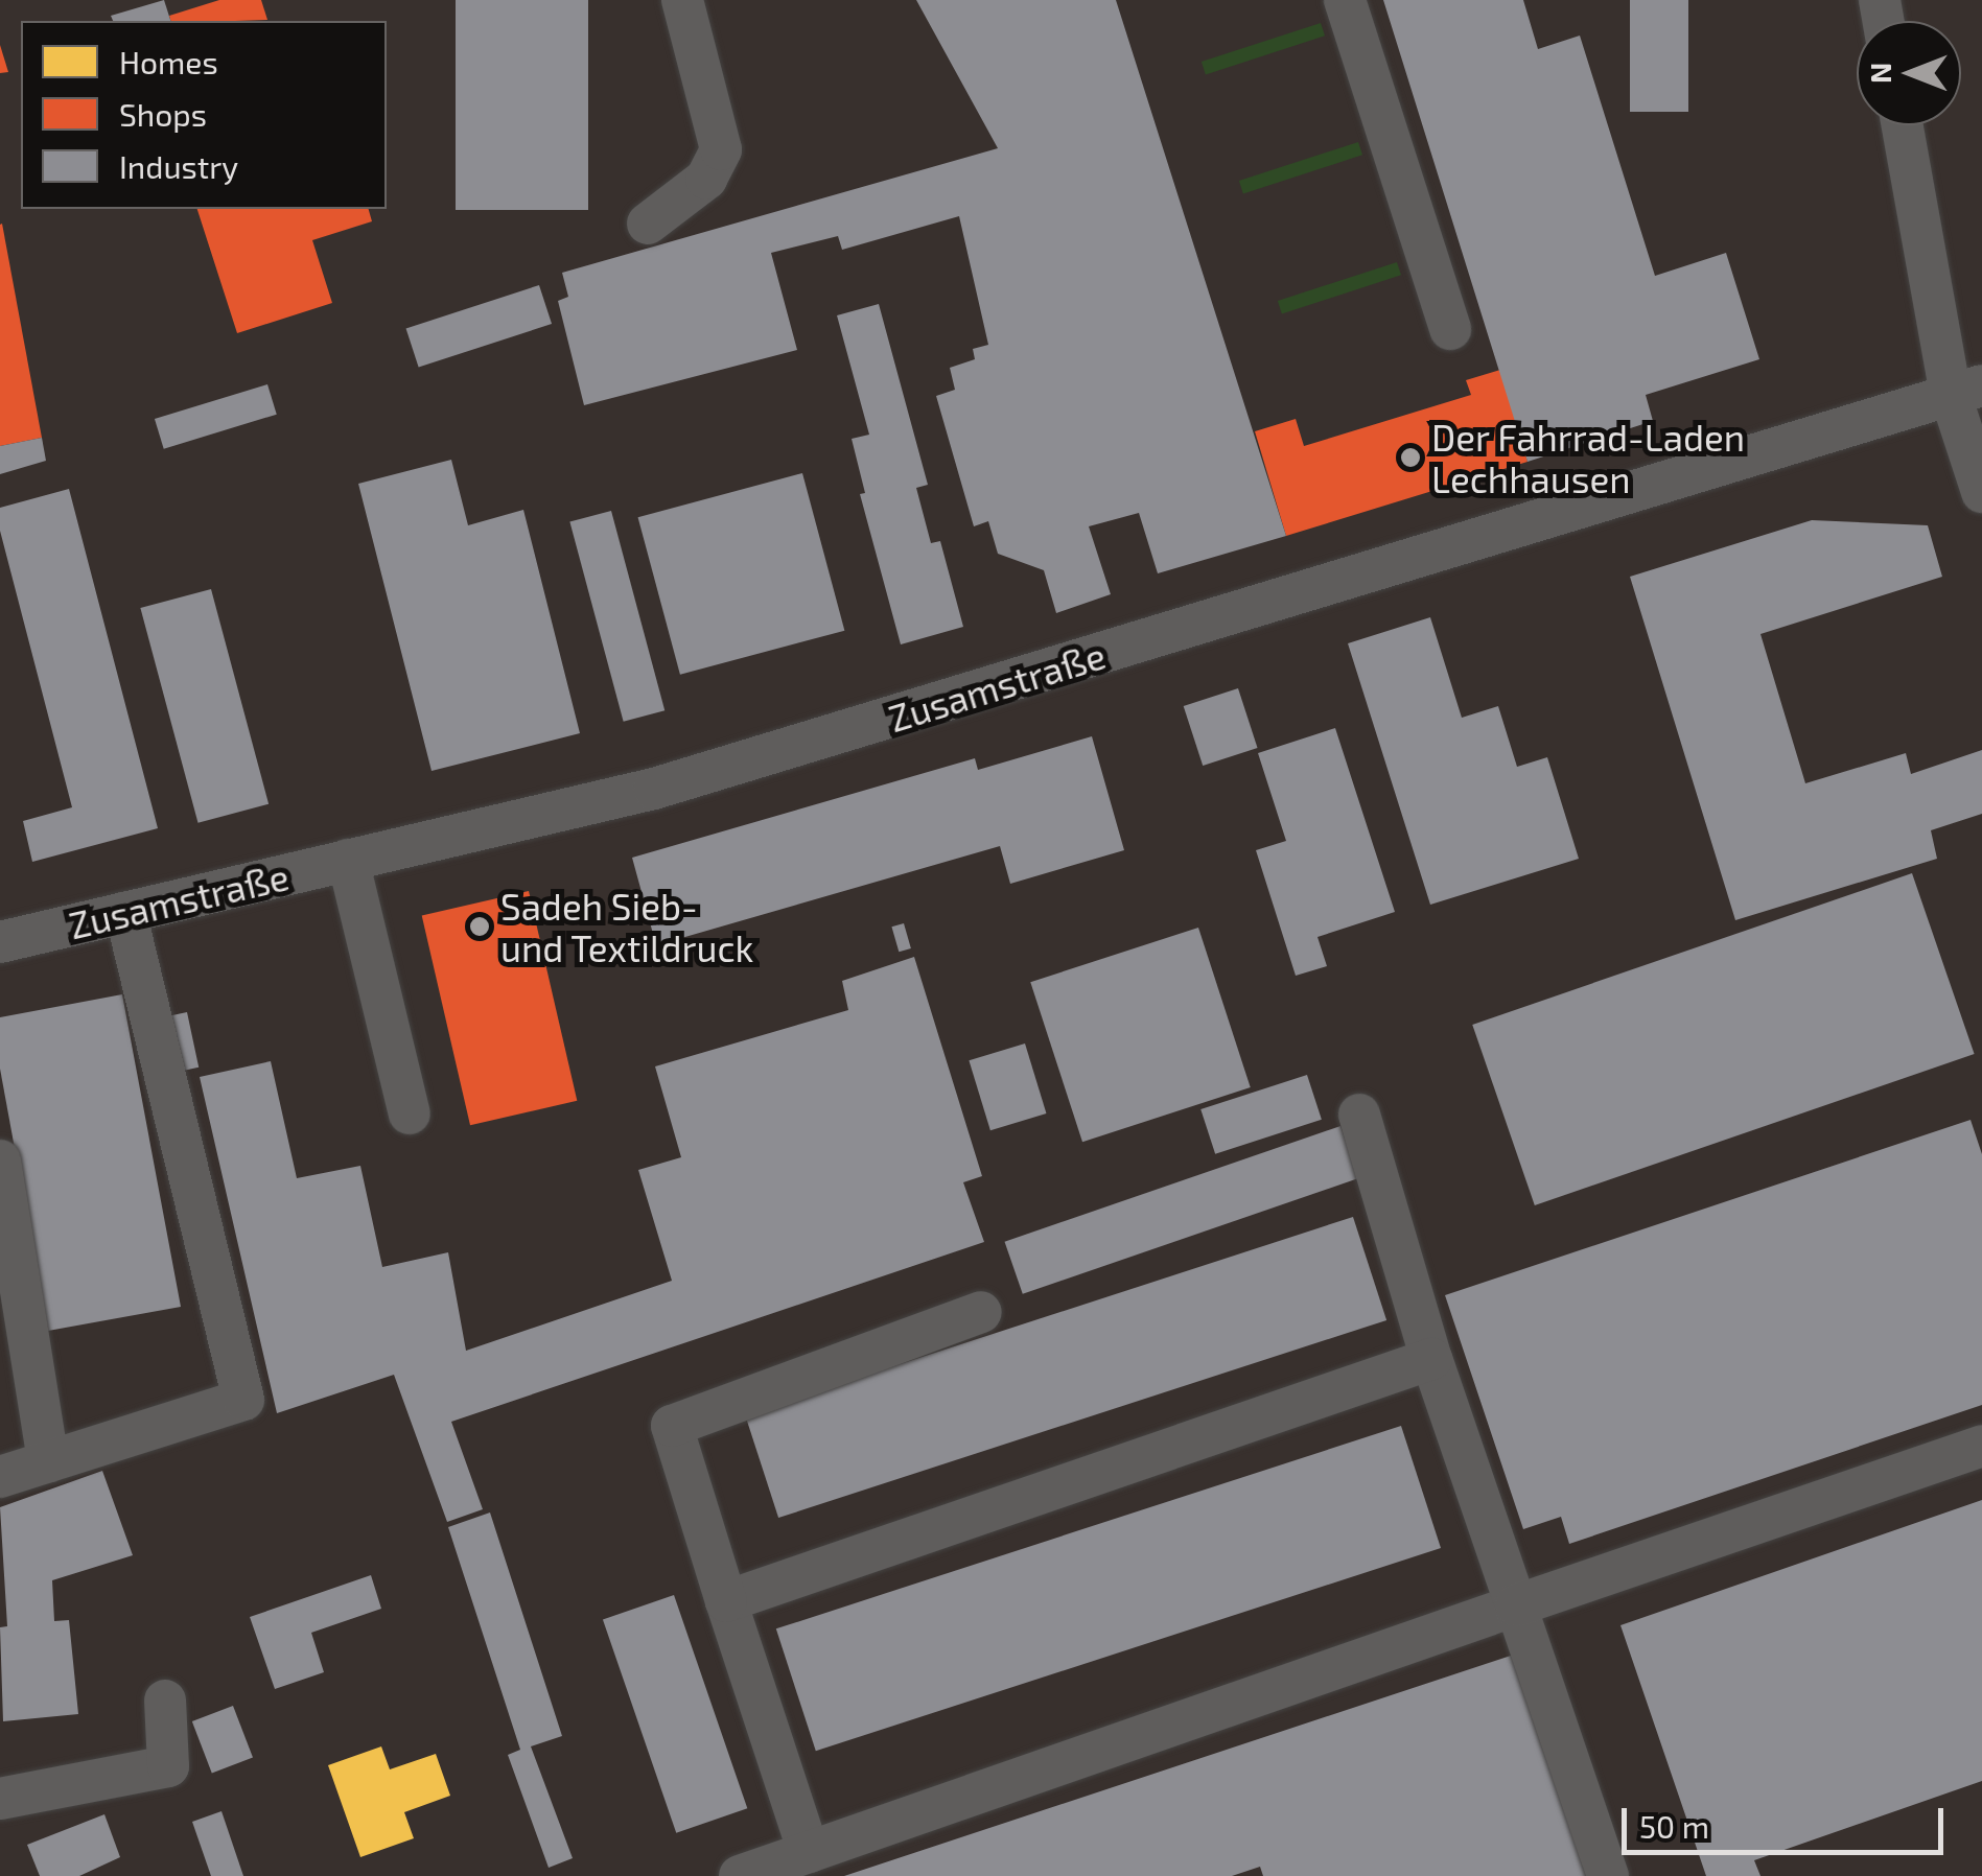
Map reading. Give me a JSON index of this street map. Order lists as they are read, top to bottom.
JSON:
{
  "streets": {
    "street": ["Zusamstraße"]
  },
  "places": ["Der Fahrrad-Laden Lechhausen", "Sadeh Sieb- und Textildruck"],
  "legend": ["Homes", "Shops", "Industry"],
  "scale_bar": "50 m",
  "north": "left"
}
